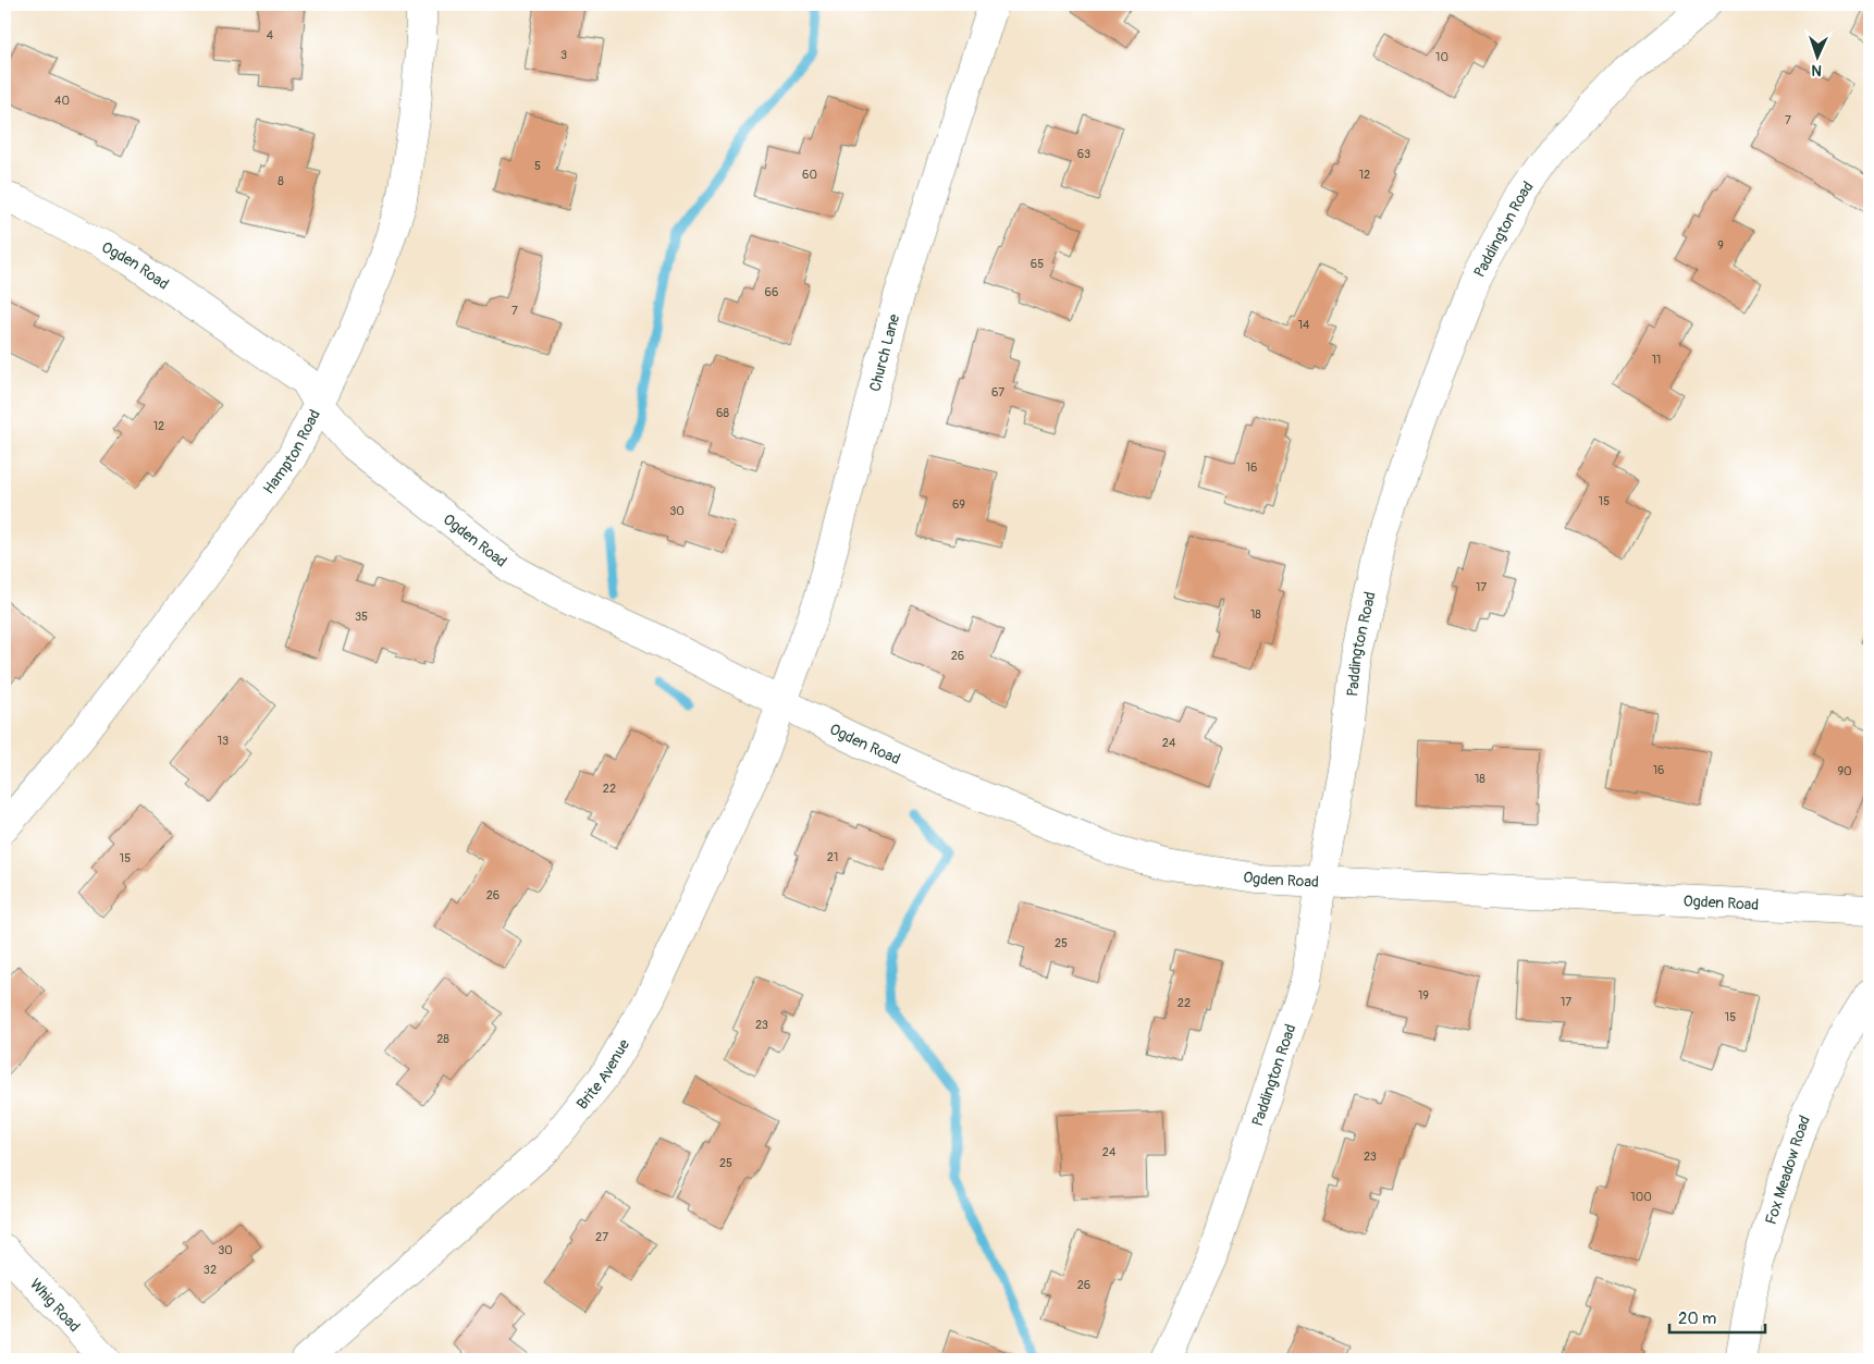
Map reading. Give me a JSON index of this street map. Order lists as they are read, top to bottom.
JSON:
{
  "streets": {
    "street": [
      "Paddington Road",
      "Ogden Road",
      "Church Lane",
      "Hampton Road",
      "Brite Avenue",
      "Fox Meadow Road",
      "Whig Road"
    ]
  },
  "crossings": [
    ["Paddington Road", "Ogden Road"],
    ["Ogden Road", "Church Lane"],
    ["Ogden Road", "Hampton Road"],
    ["Ogden Road", "Brite Avenue"],
    ["Church Lane", "Brite Avenue"]
  ],
  "house_numbers": [
    "4",
    "3",
    "10",
    "40",
    "7",
    "63",
    "5",
    "60",
    "12",
    "8",
    "9",
    "65",
    "66",
    "7",
    "14",
    "11",
    "67",
    "68",
    "12",
    "16",
    "15",
    "69",
    "30",
    "17",
    "18",
    "35",
    "26",
    "13",
    "24",
    "16",
    "90",
    "18",
    "22",
    "21",
    "15",
    "26",
    "25",
    "19",
    "17",
    "22",
    "15",
    "23",
    "28",
    "24",
    "23",
    "25",
    "100",
    "27",
    "30",
    "32",
    "26"
  ],
  "scale_bar": "20 m",
  "north": "bottom"
}
